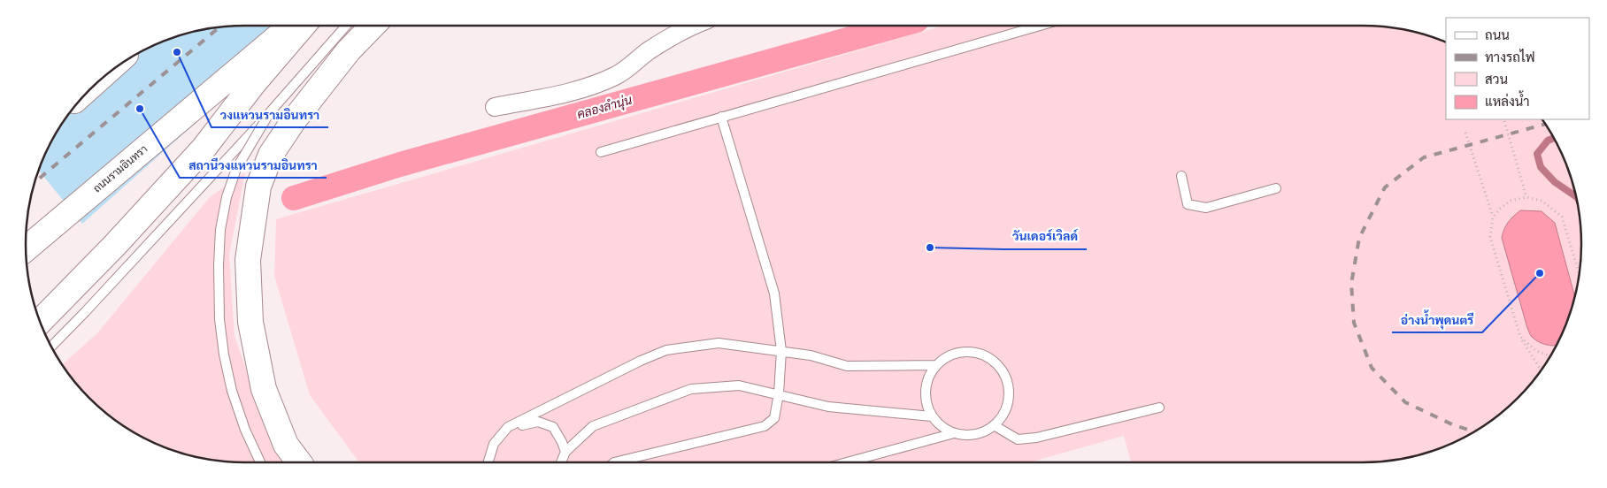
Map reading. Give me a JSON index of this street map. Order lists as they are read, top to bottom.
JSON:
{
  "streets": {
    "highway": ["ถนนรามอินทรา"]
  },
  "water": ["คลองลำนุ่น"],
  "places": [
    "วงแหวนรามอินทรา",
    "สถานีวงแหวนรามอินทรา",
    "วันเดอร์เวิลด์",
    "อ่างน้ำพุดนตรี"
  ],
  "legend": [
    "ถนน",
    "ทางรถไฟ",
    "สวน",
    "แหล่งน้ำ"
  ]
}
